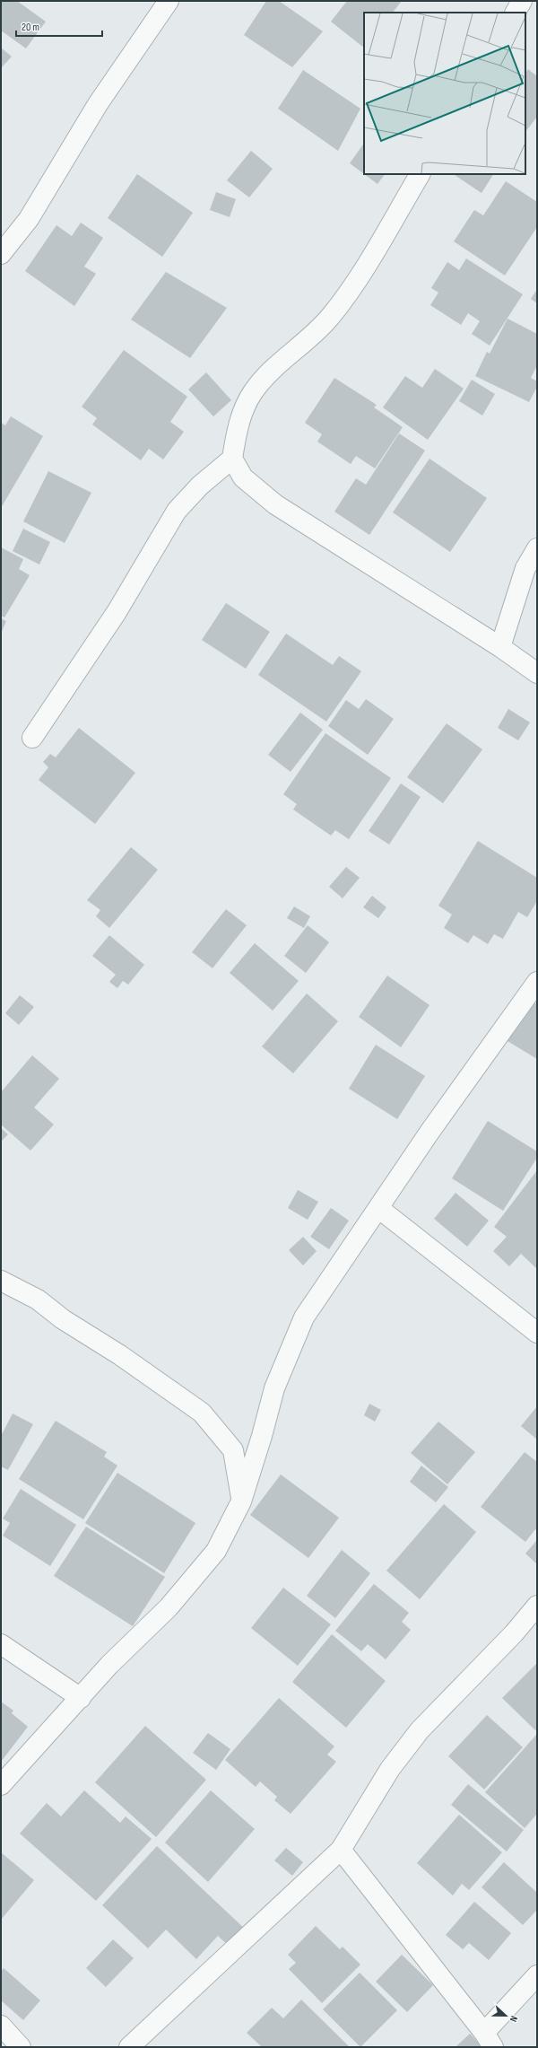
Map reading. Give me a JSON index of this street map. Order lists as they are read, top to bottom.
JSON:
{
  "scale_bar": "20 m",
  "north": "right"
}
